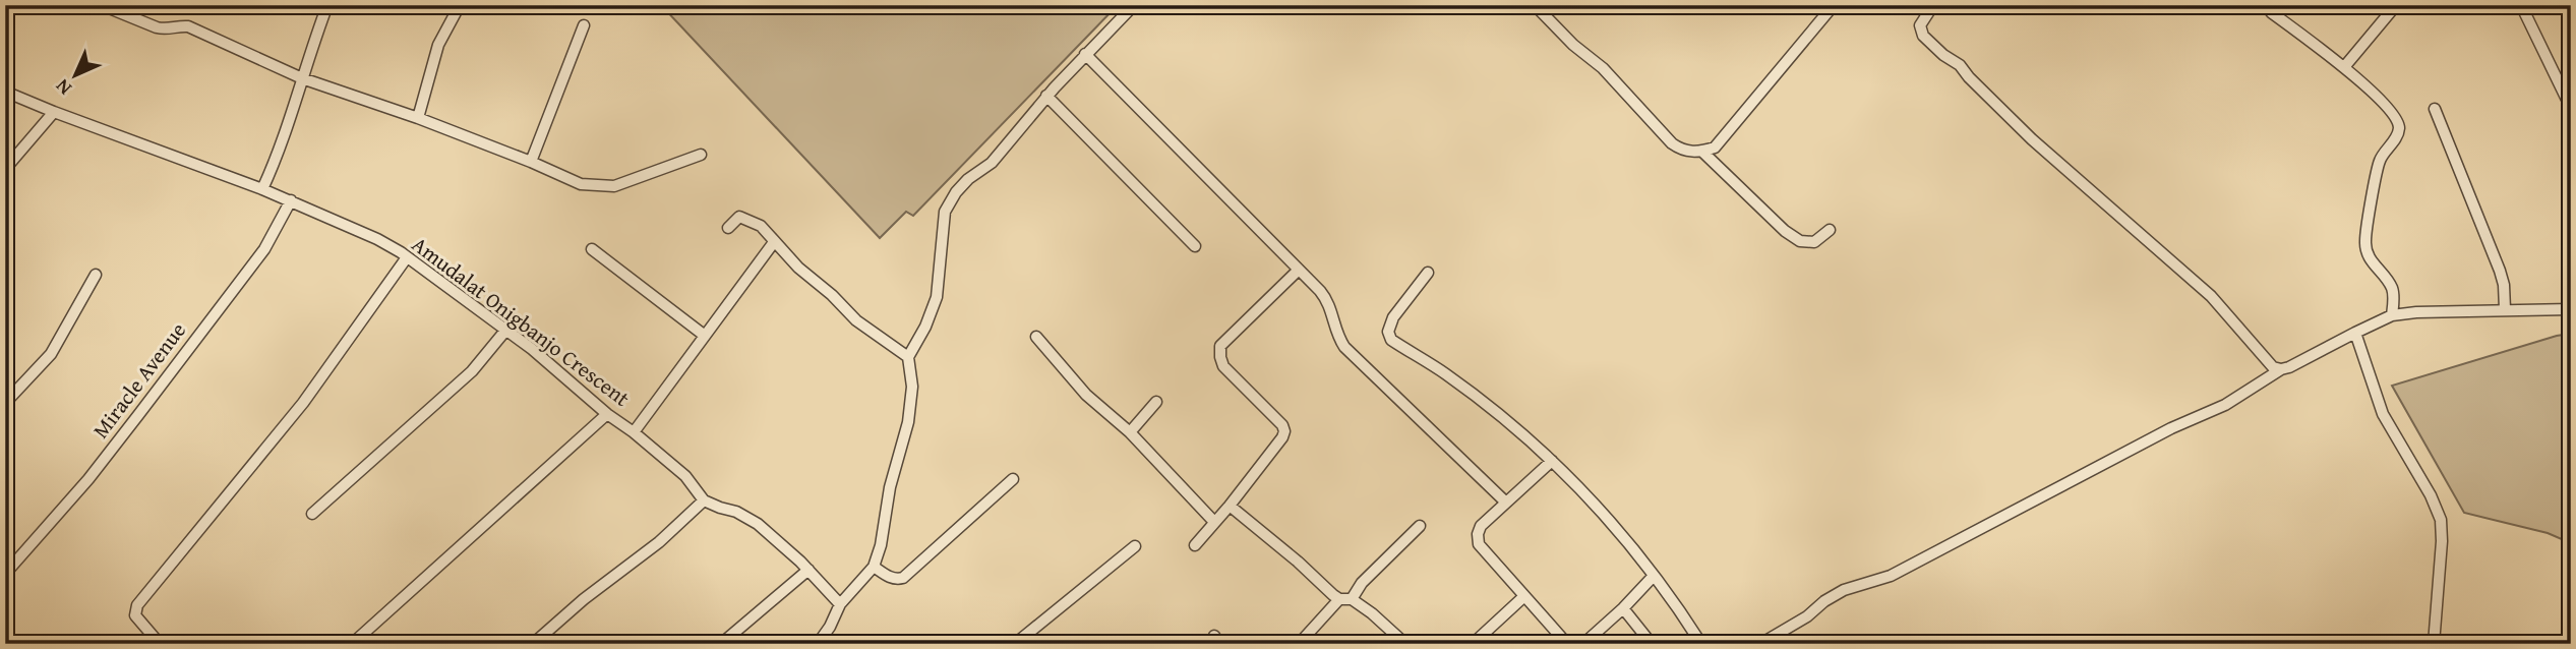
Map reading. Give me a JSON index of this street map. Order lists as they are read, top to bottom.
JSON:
{
  "streets": {
    "street": ["Amudalat Onigbanjo Crescent", "Miracle Avenue"]
  },
  "crossings": [
    ["Amudalat Onigbanjo Crescent", "Miracle Avenue"]
  ],
  "north": "bottom left"
}
